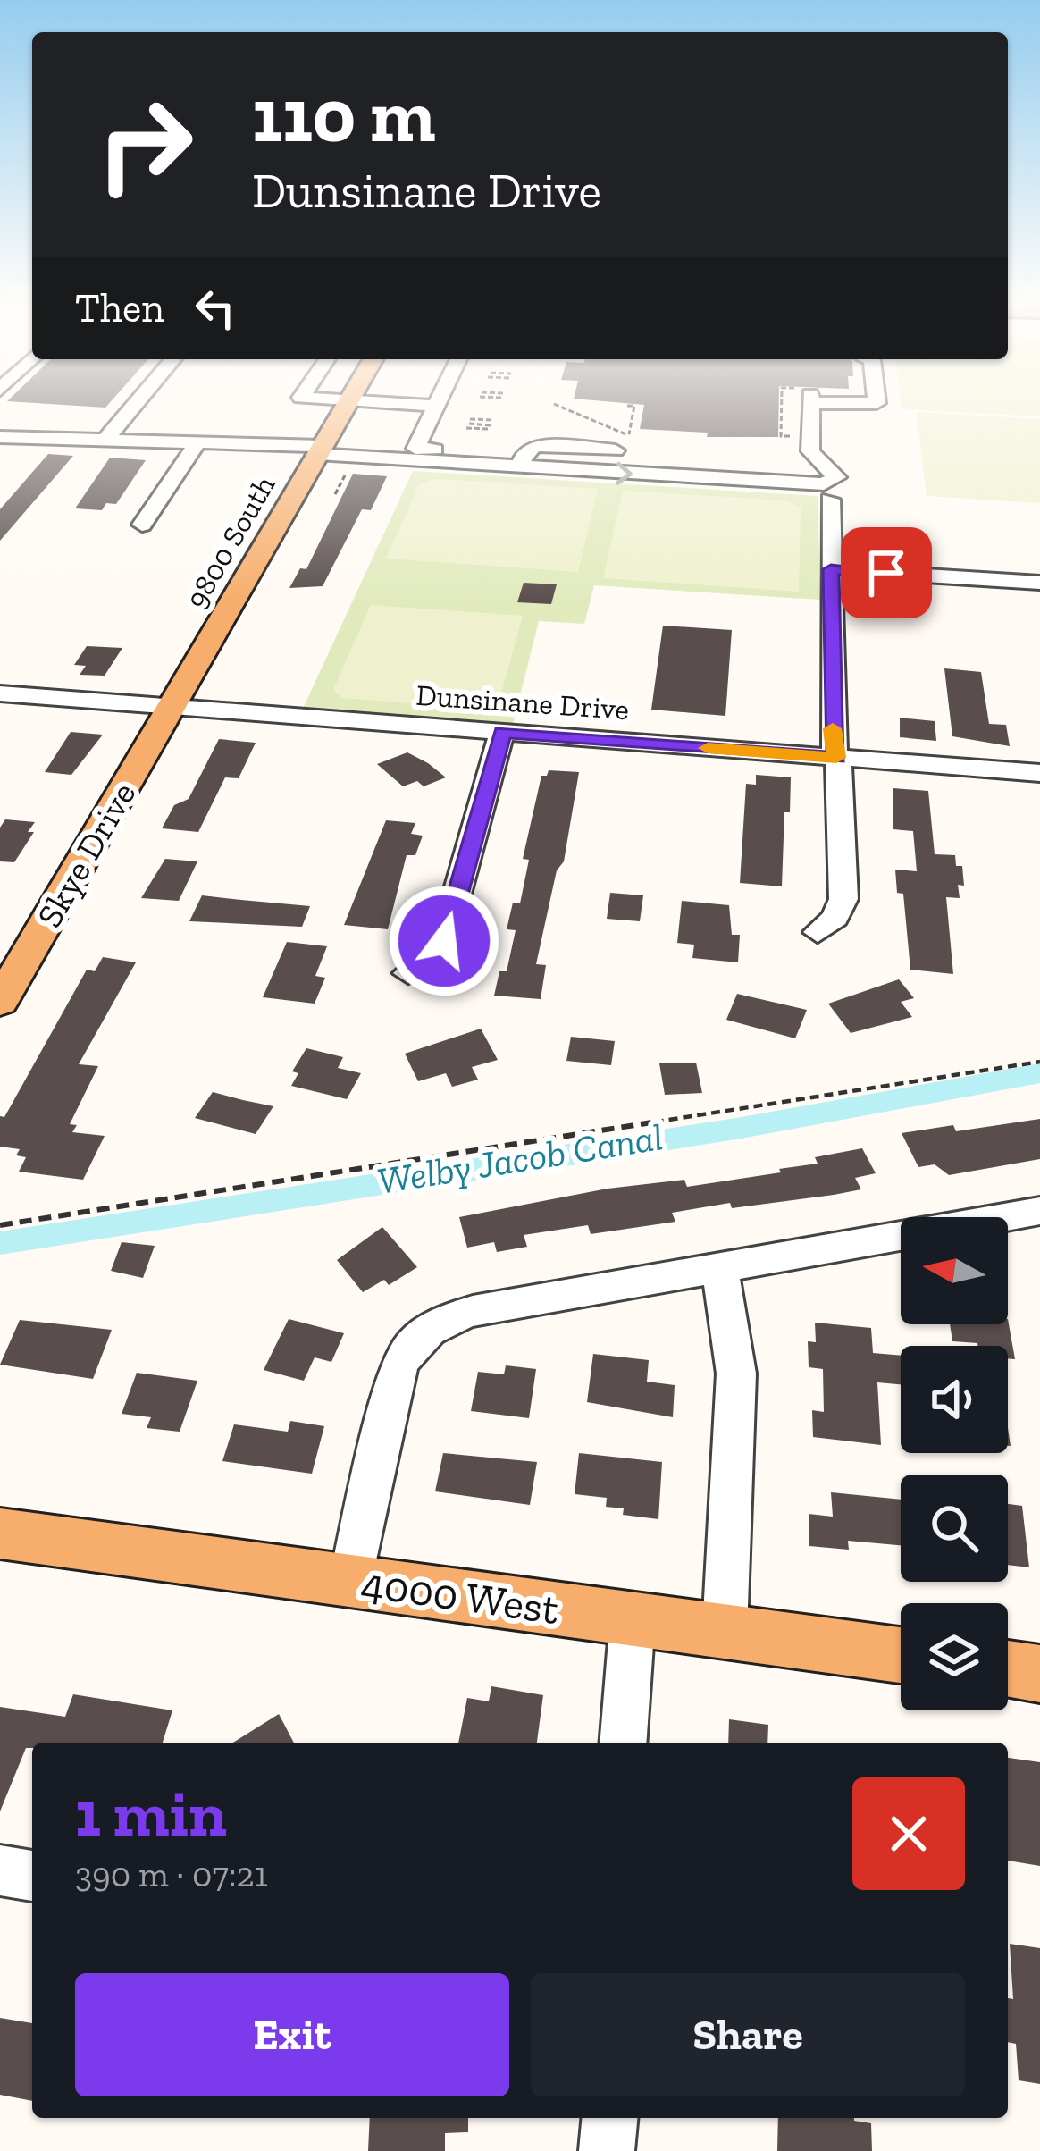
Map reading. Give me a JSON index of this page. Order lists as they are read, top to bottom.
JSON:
{
  "streets": {
    "main road": ["9800 South", "Skye Drive", "4000 West"],
    "street": ["Dunsinane Drive"]
  },
  "crossings": [
    ["9800 South", "Dunsinane Drive"],
    ["9800 South", "Skye Drive"],
    ["Dunsinane Drive", "Skye Drive"]
  ],
  "water": ["Welby Jacob Canal"],
  "north": "left",
  "page": {
    "turn": ["110 m", "Dunsinane Drive"],
    "then": "Then",
    "heading": ["1 min", "390 m · 07:21"],
    "buttons": ["Exit", "Share"]
  }
}
